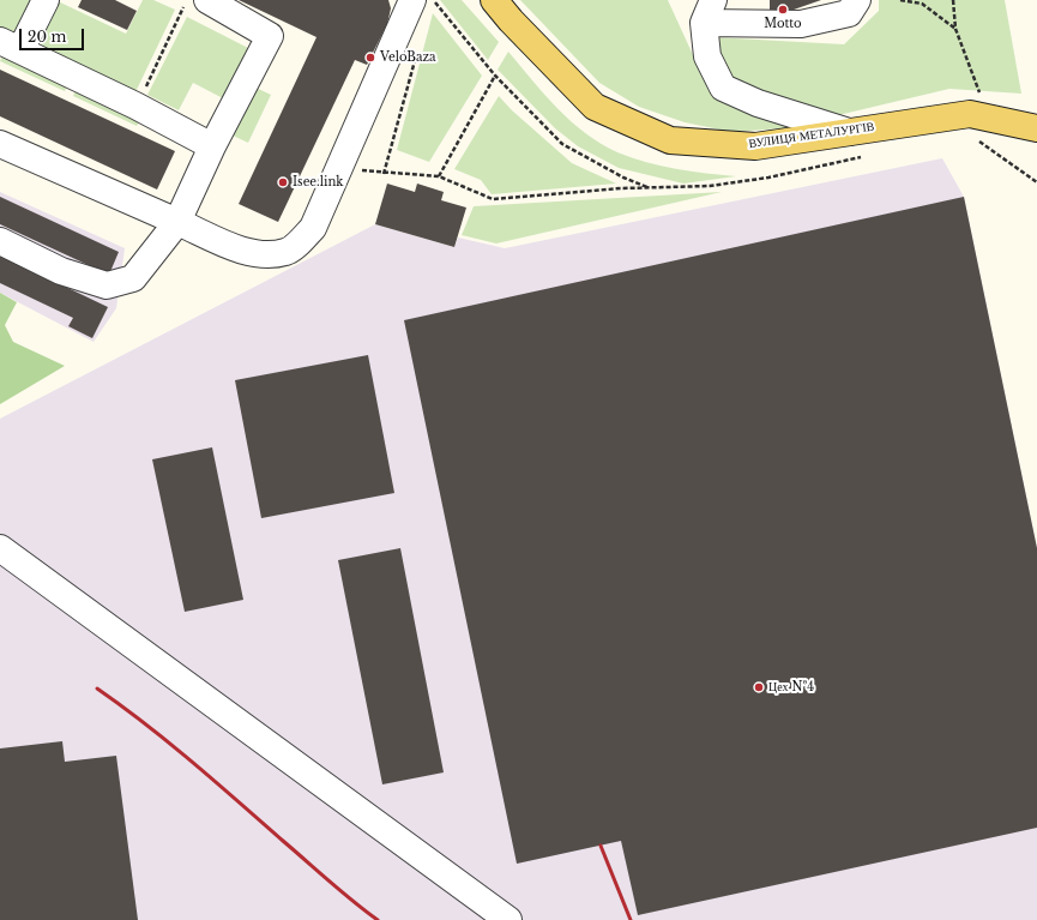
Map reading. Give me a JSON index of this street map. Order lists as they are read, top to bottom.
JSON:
{
  "streets": {
    "main road": ["ВУЛИЦЯ МЕТАЛУРГІВ"]
  },
  "places": [
    "Motto",
    "VeloBaza",
    "Isee.link",
    "Цех №4"
  ],
  "scale_bar": "20 m"
}
